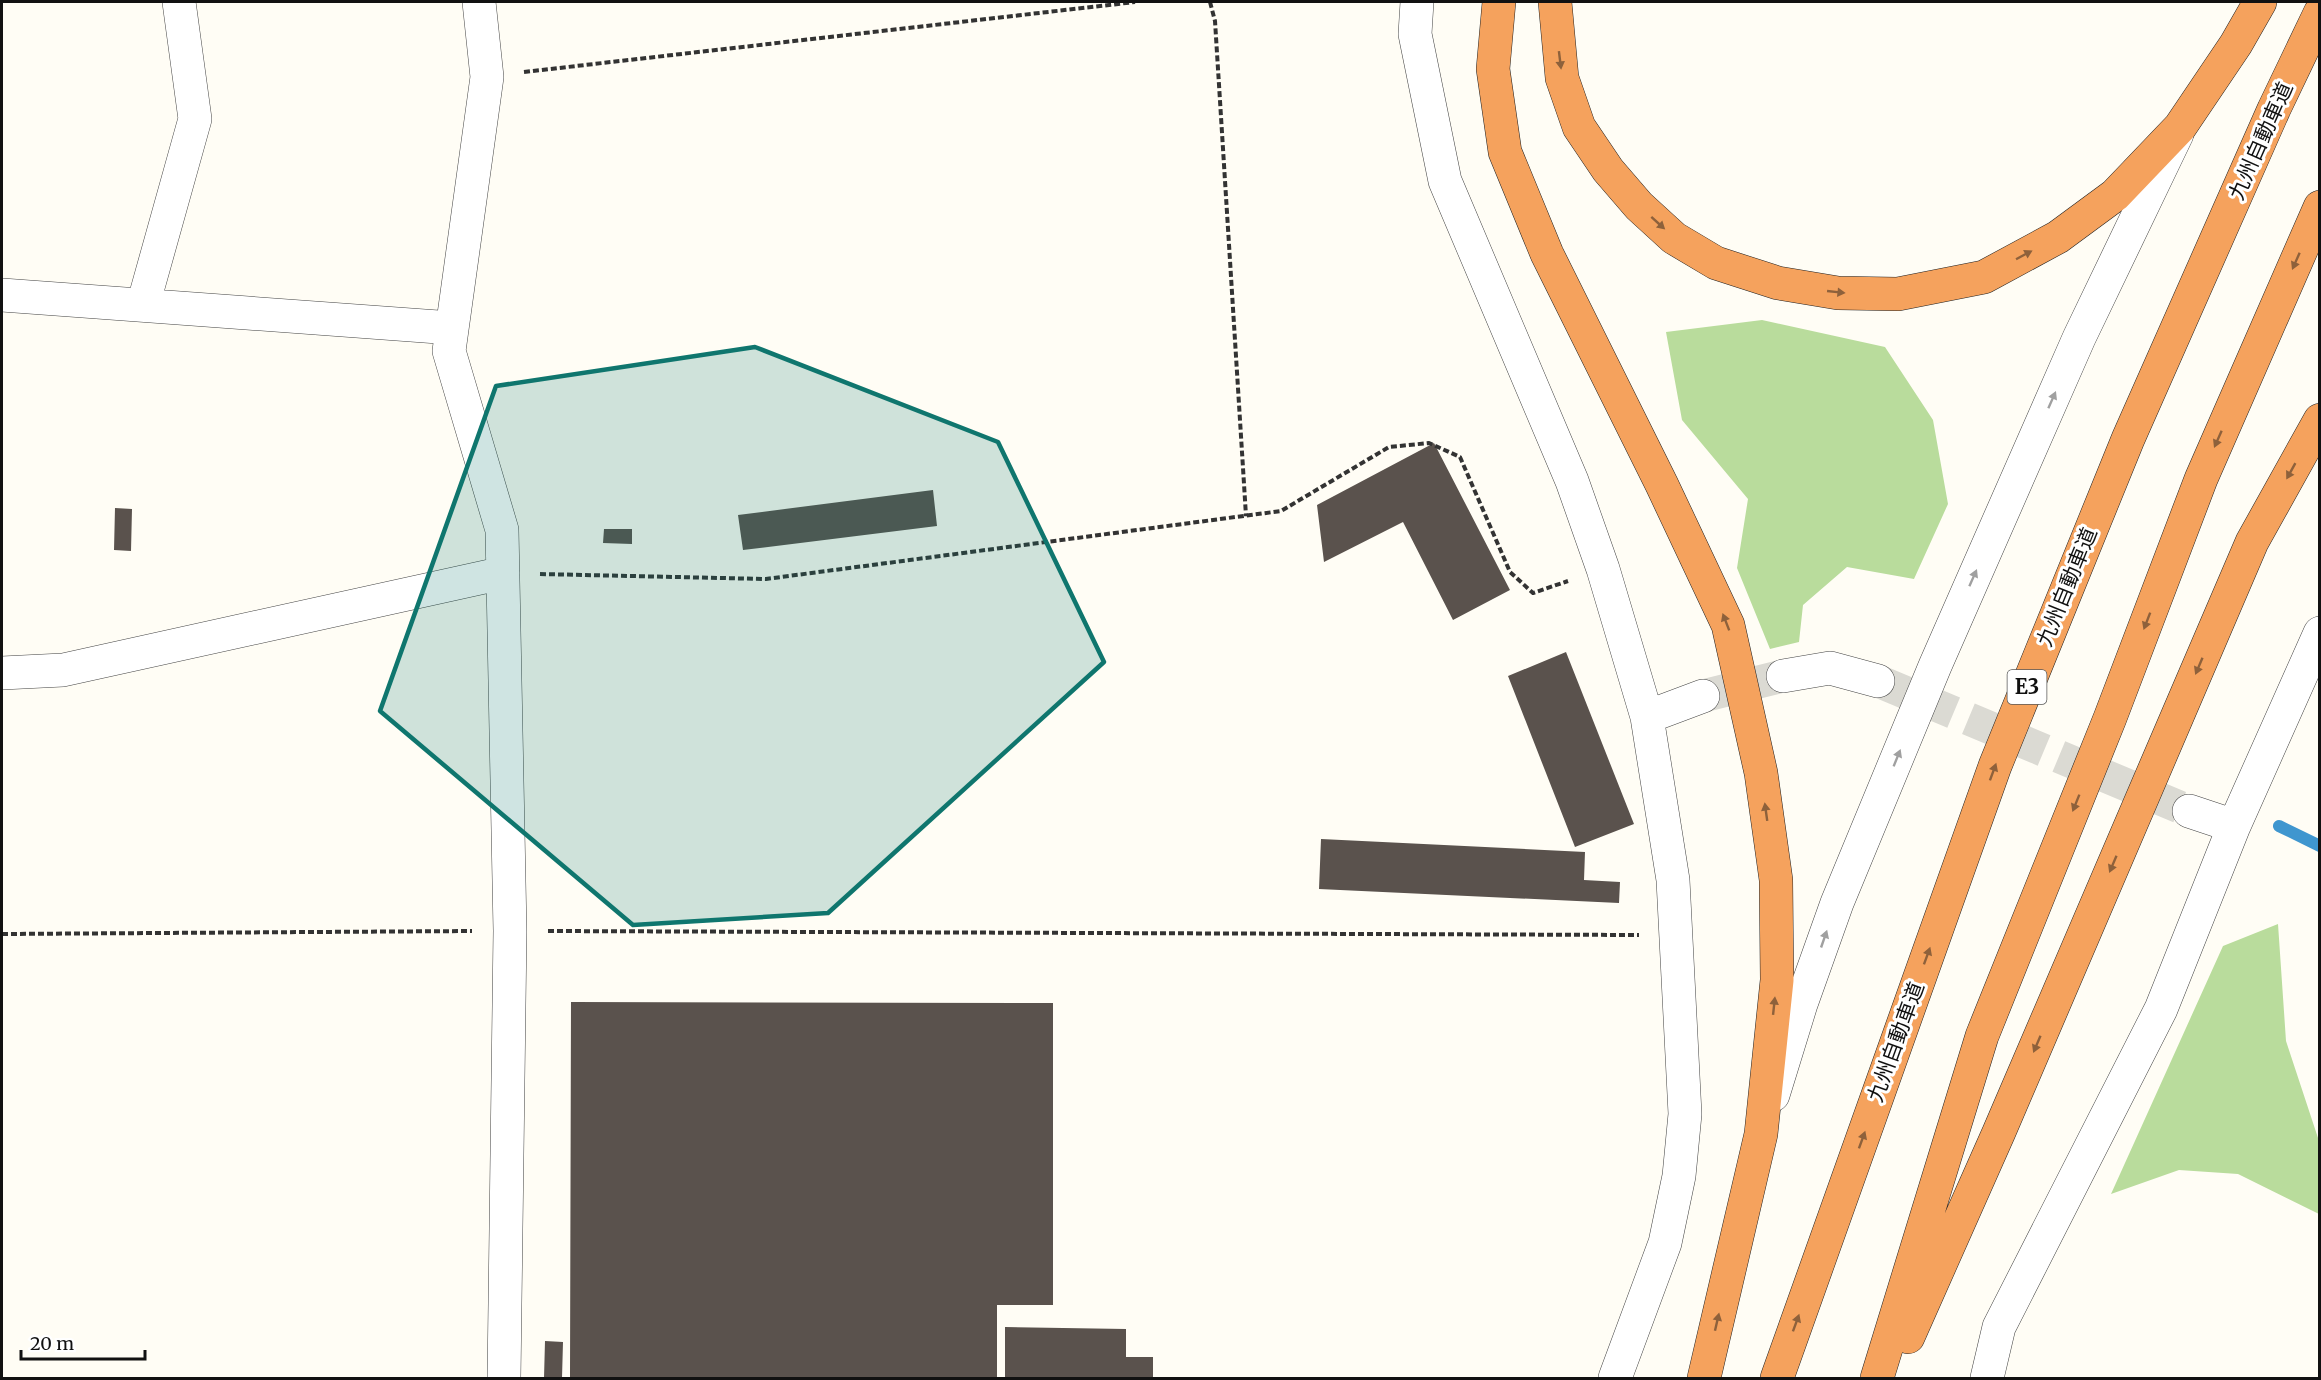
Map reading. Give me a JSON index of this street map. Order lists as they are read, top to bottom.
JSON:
{
  "streets": {
    "highway": ["九州自動車道", "E3"]
  },
  "scale_bar": "20 m"
}
